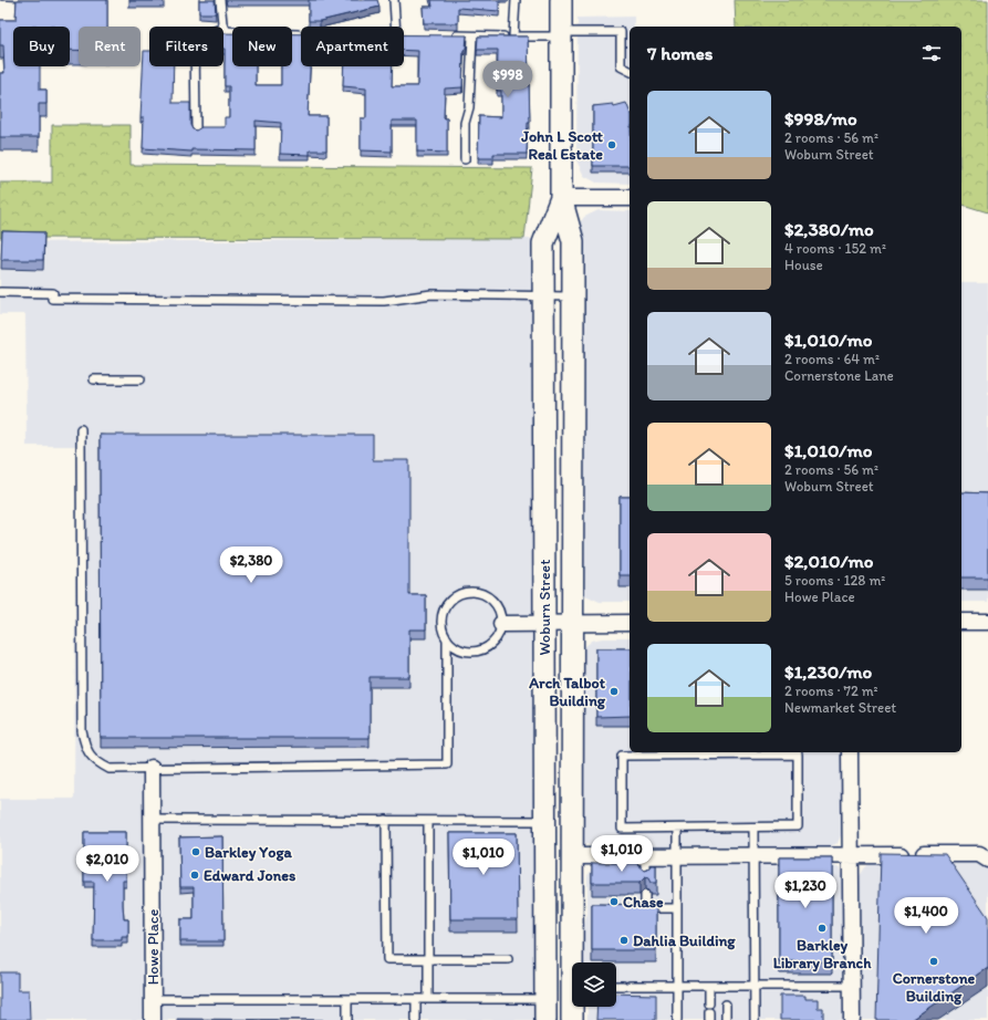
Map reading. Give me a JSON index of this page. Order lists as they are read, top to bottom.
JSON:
{
  "streets": {
    "main road": ["Woburn Street"],
    "street": ["Howe Place"]
  },
  "places": [
    "John L Scott Real Estate",
    "Arch Talbot Building",
    "Barkley Yoga",
    "Edward Jones",
    "Chase",
    "Barkley Library Branch",
    "Dahlia Building",
    "Cornerstone Building"
  ],
  "page": {
    "chip": [
      "Buy",
      "Rent",
      "Filters",
      "New",
      "Apartment"
    ],
    "heading": "7 homes",
    "price": [
      "$998",
      "$2,380",
      "$1,010",
      "$1,010",
      "$2,010",
      "$1,230",
      "$1,400"
    ],
    "list": [
      {
        "name": "$998/mo",
        "note": "2 rooms · 56 m² · Woburn Street"
      },
      {
        "name": "$2,380/mo",
        "note": "4 rooms · 152 m² · House"
      },
      {
        "name": "$1,010/mo",
        "note": "2 rooms · 64 m² · Cornerstone Lane"
      },
      {
        "name": "$1,010/mo",
        "note": "2 rooms · 56 m² · Woburn Street"
      },
      {
        "name": "$2,010/mo",
        "note": "5 rooms · 128 m² · Howe Place"
      },
      {
        "name": "$1,230/mo",
        "note": "2 rooms · 72 m² · Newmarket Street"
      }
    ]
  }
}
